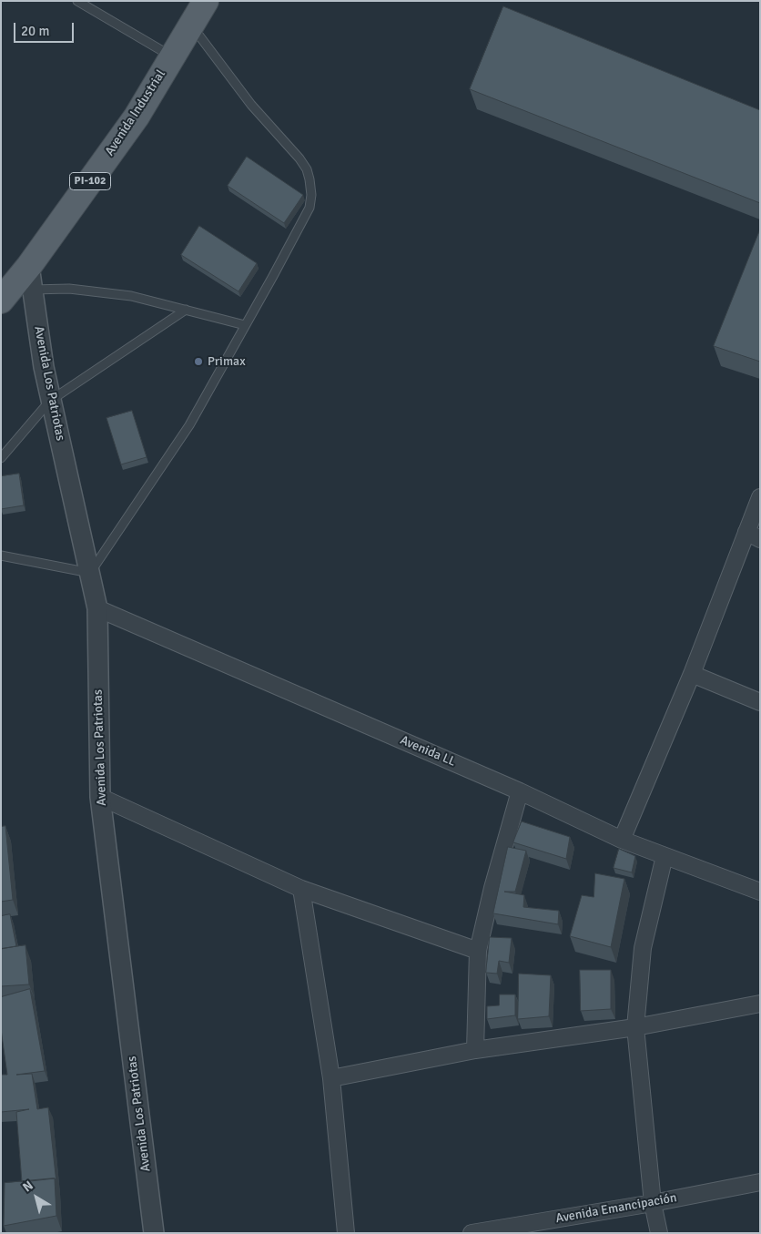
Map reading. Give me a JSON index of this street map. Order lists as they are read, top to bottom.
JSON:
{
  "streets": {
    "main road": ["Avenida Industrial", "PI-102"],
    "street": ["Avenida Los Patriotas", "Avenida LL", "Avenida Emancipación"]
  },
  "crossings": [
    ["Avenida Industrial", "PI-102"],
    ["Avenida Industrial", "Avenida Los Patriotas"],
    ["Avenida Los Patriotas", "Avenida LL"]
  ],
  "places": ["Primax"],
  "scale_bar": "20 m",
  "north": "top left"
}
